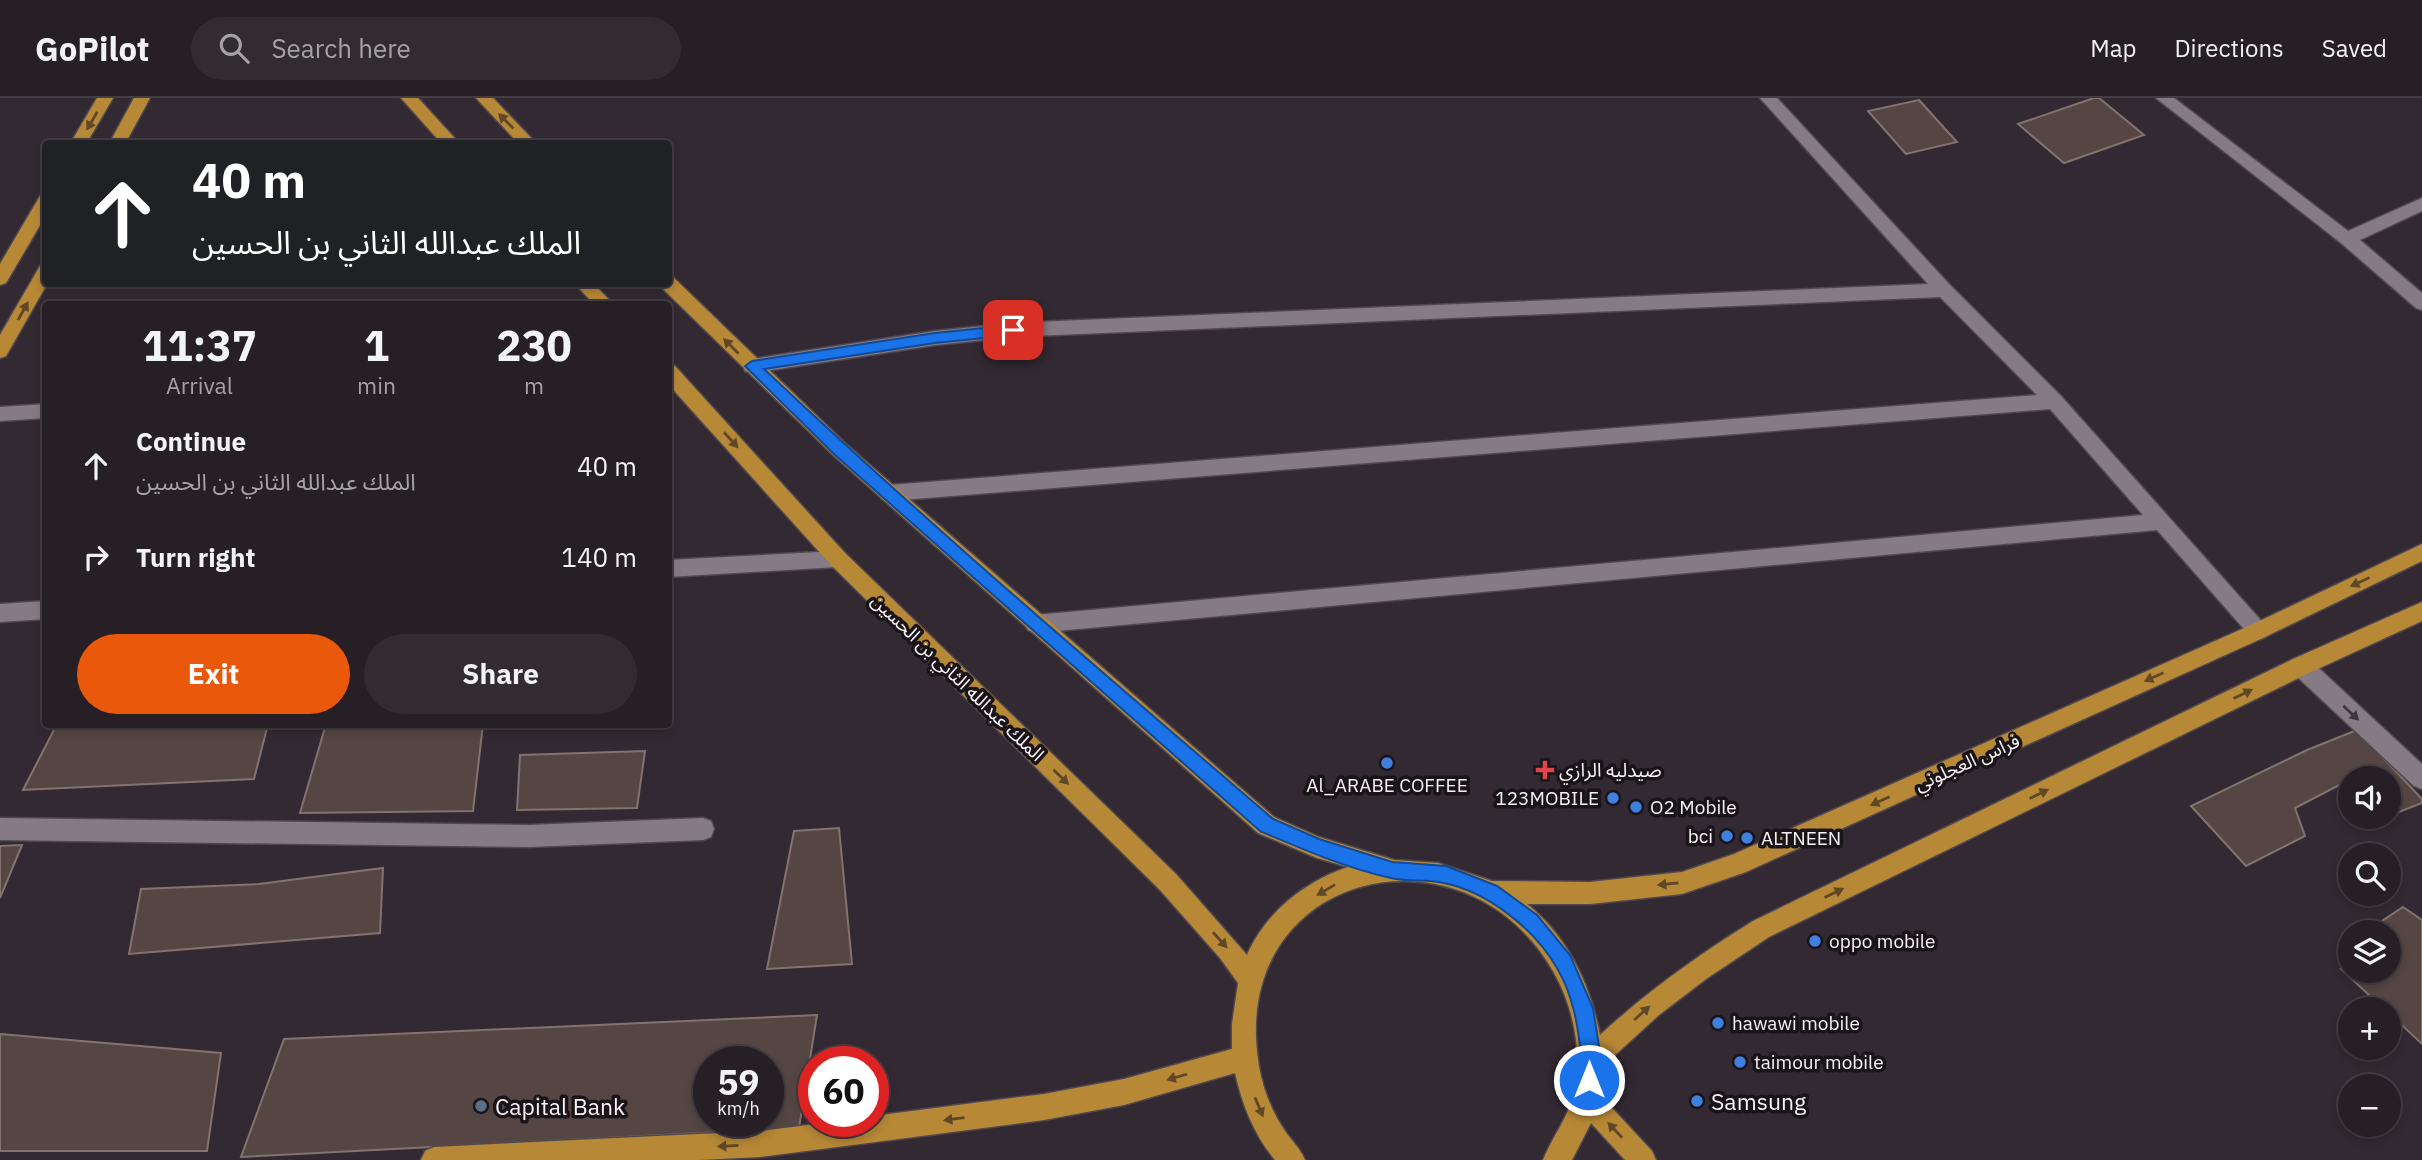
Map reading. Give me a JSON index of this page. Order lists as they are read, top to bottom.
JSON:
{
  "streets": {
    "main road": ["الملك عبدالله الثاني بن الحسين", "فراس العجلوني"]
  },
  "places": {
    "other": [
      "Al_ARABE COFFEE",
      "123MOBILE",
      "O2 Mobile",
      "bci",
      "ALTNEEN",
      "oppo mobile",
      "hawawi mobile",
      "taimour mobile",
      "Samsung",
      "Capital Bank"
    ],
    "health": ["صيدليه الرازي"]
  },
  "page": {
    "header": "GoPilot",
    "search": "Search here",
    "nav": ["Map", "Directions", "Saved"],
    "turn": ["40 m", "الملك عبدالله الثاني بن الحسين"],
    "eta": [
      "11:37",
      "Arrival",
      "1",
      "min",
      "230",
      "m"
    ],
    "list": [
      {
        "name": "Continue",
        "note": "الملك عبدالله الثاني بن الحسين",
        "value": "40 m"
      },
      {
        "name": "Turn right",
        "value": "140 m"
      }
    ],
    "buttons": ["Exit", "Share"],
    "map_buttons": ["+", "−"],
    "speed": "59 km/h",
    "limit": "60"
  }
}
